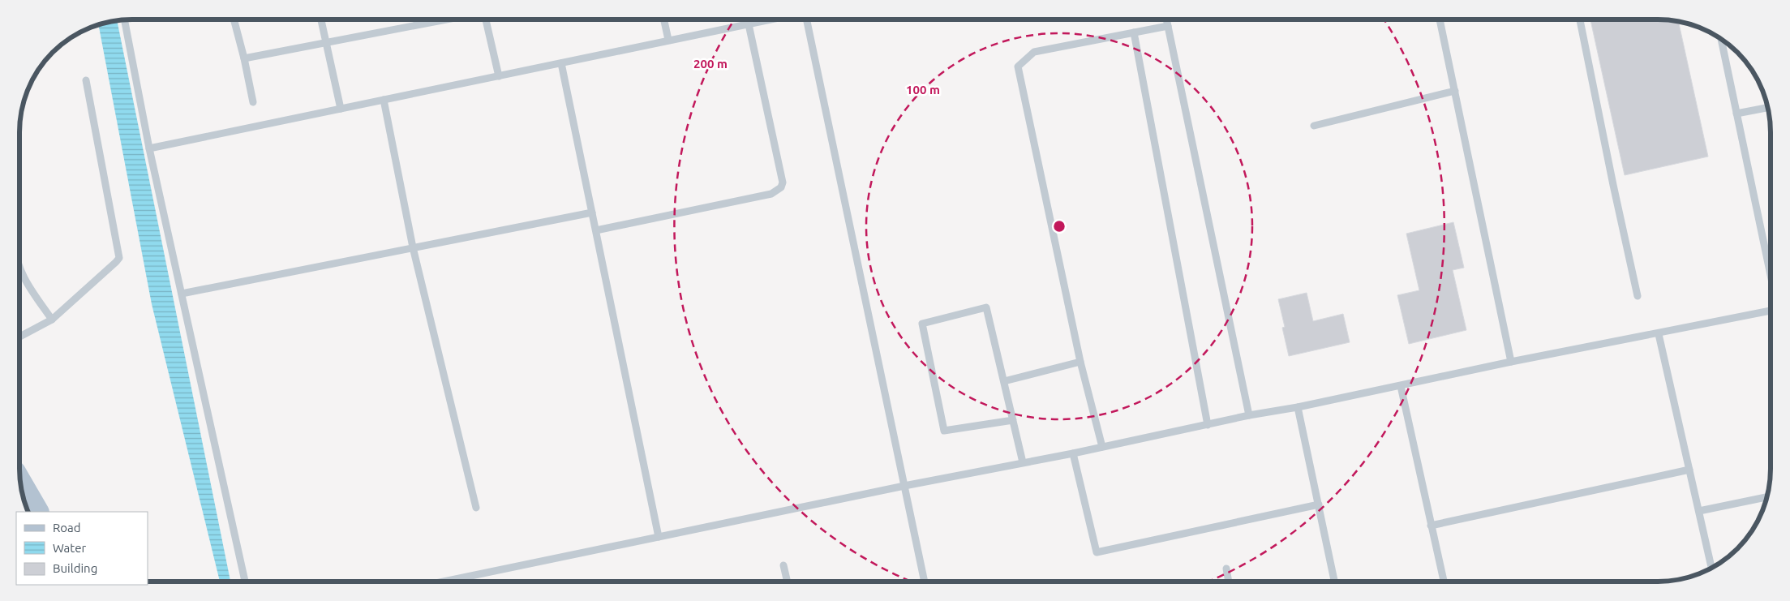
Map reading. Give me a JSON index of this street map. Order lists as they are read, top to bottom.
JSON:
{
  "legend": ["Road", "Water", "Building"],
  "rings": ["200 m", "100 m"]
}
